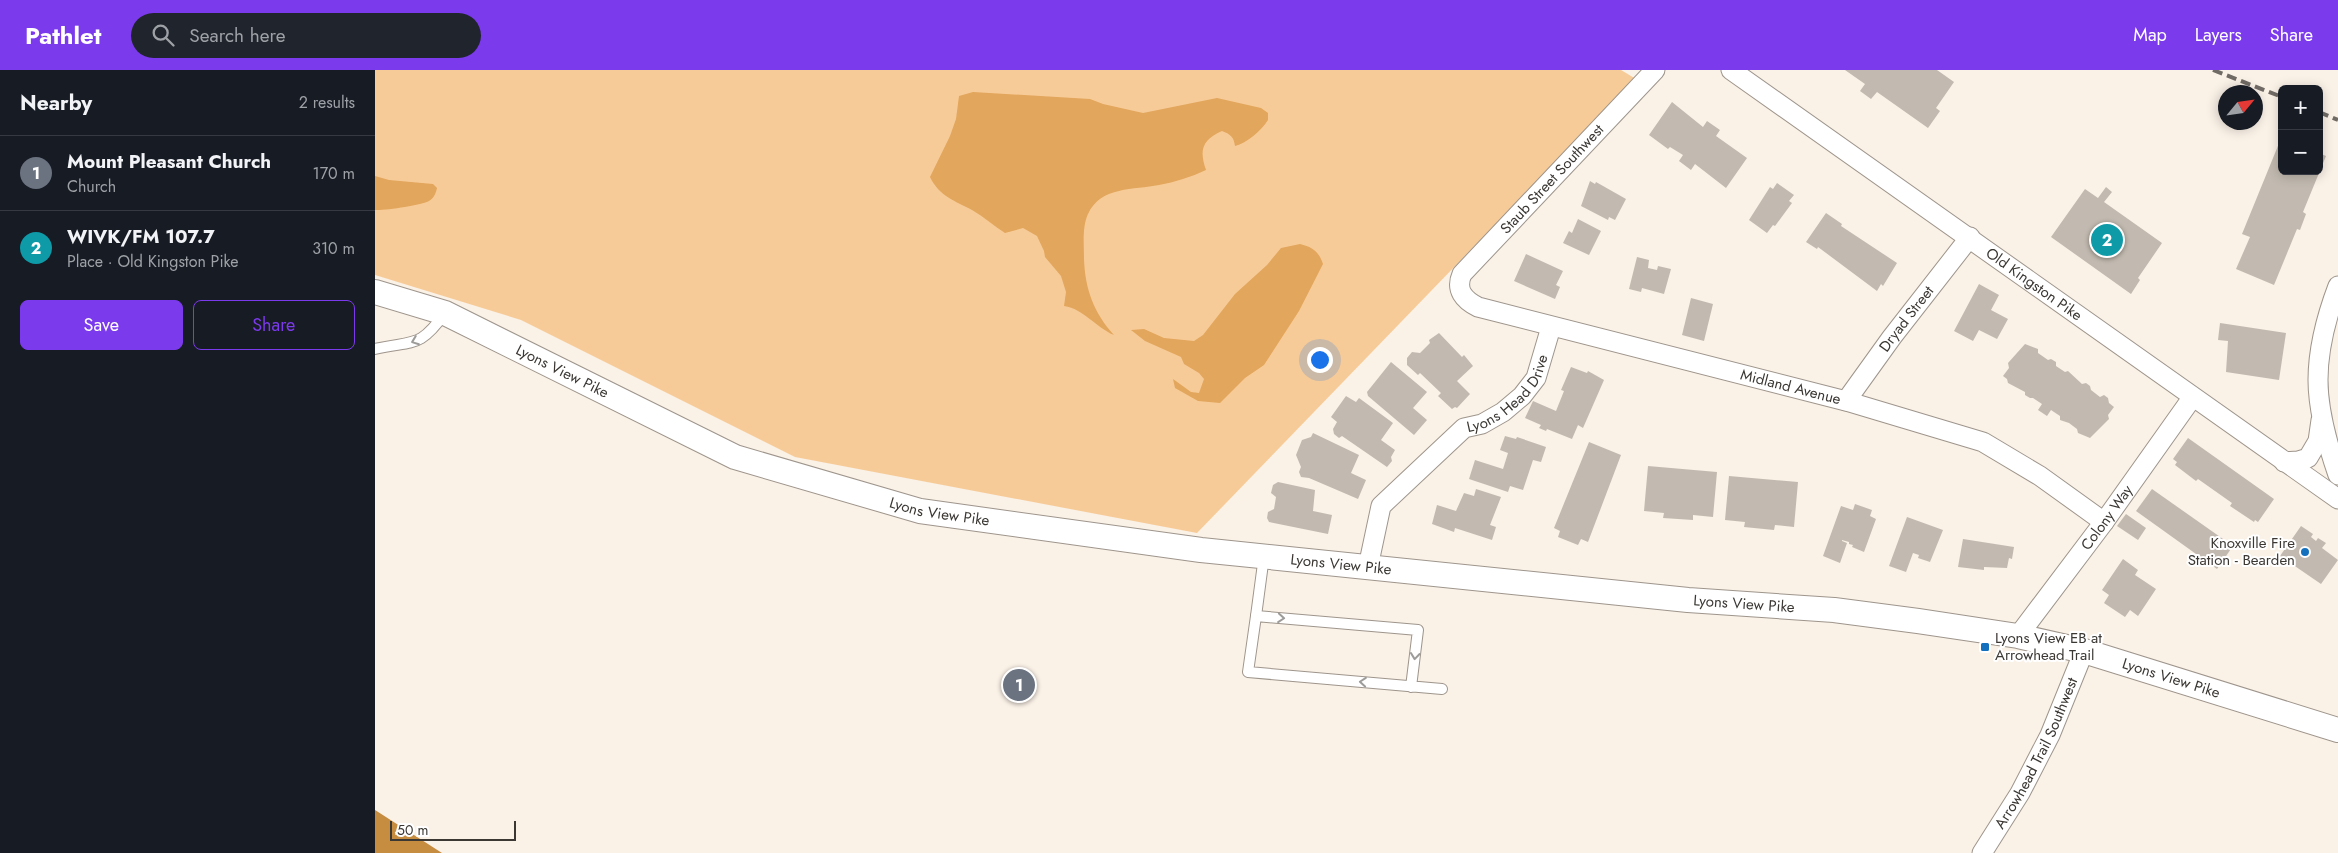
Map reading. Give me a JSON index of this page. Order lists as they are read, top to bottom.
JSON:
{
  "streets": {
    "street": [
      "Staub Street Southwest",
      "Old Kingston Pike",
      "Dryad Street",
      "Lyons View Pike",
      "Midland Avenue",
      "Lyons Head Drive",
      "Colony Way",
      "Arrowhead Trail Southwest"
    ]
  },
  "crossings": [
    ["Staub Street Southwest", "Midland Avenue"],
    ["Old Kingston Pike", "Dryad Street"],
    ["Old Kingston Pike", "Colony Way"],
    ["Dryad Street", "Midland Avenue"],
    ["Lyons View Pike", "Lyons Head Drive"],
    ["Lyons View Pike", "Colony Way"],
    ["Lyons View Pike", "Arrowhead Trail Southwest"],
    ["Midland Avenue", "Lyons Head Drive"],
    ["Midland Avenue", "Colony Way"]
  ],
  "places": {
    "other": ["Knoxville Fire Station - Bearden"],
    "transit": ["Lyons View EB at Arrowhead Trail"]
  },
  "scale_bar": "50 m",
  "north": "top right",
  "page": {
    "header": "Pathlet",
    "search": "Search here",
    "nav": ["Map", "Layers", "Share"],
    "heading": ["Nearby", "2 results"],
    "map_buttons": ["+", "−"],
    "list": [
      {
        "mark": "1",
        "name": "Mount Pleasant Church",
        "note": "Church",
        "value": "170 m"
      },
      {
        "mark": "2",
        "name": "WIVK/FM 107.7",
        "note": "Place · Old Kingston Pike",
        "value": "310 m"
      }
    ],
    "pins": ["2", "1"],
    "buttons": ["Save", "Share"],
    "scale": "50 m"
  }
}
